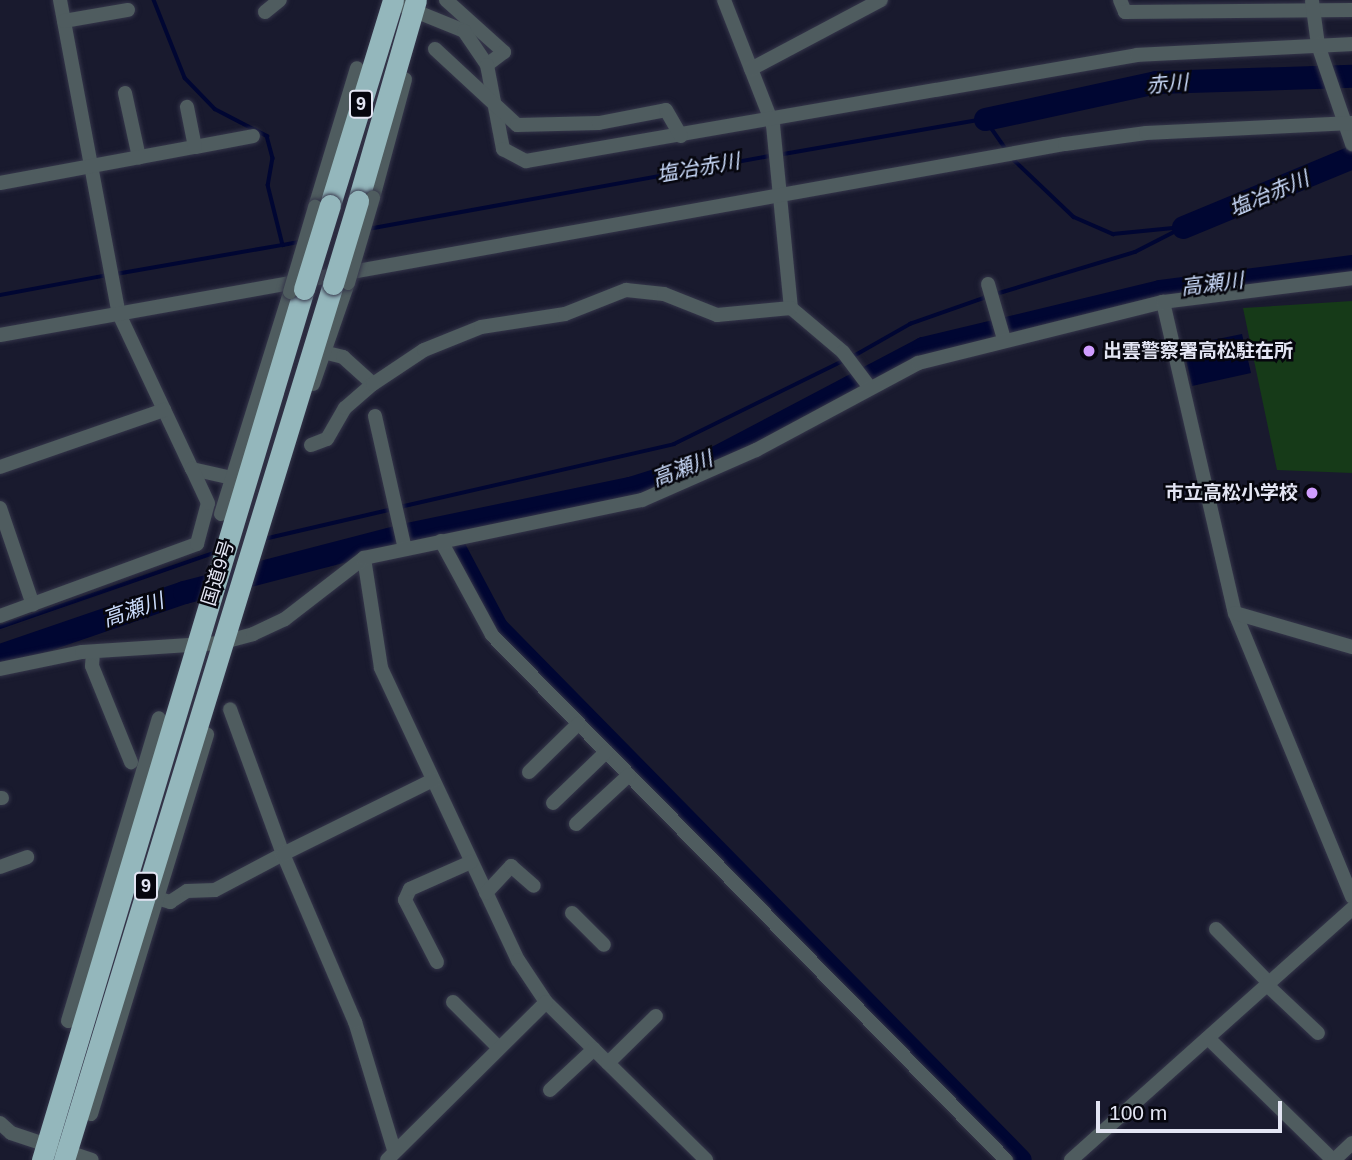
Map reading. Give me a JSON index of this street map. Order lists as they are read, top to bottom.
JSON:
{
  "streets": {
    "highway": ["9", "国道9号"]
  },
  "water": ["赤川", "塩冶赤川", "高瀬川"],
  "places": ["出雲警察署高松駐在所", "市立高松小学校"],
  "scale_bar": "100 m"
}
